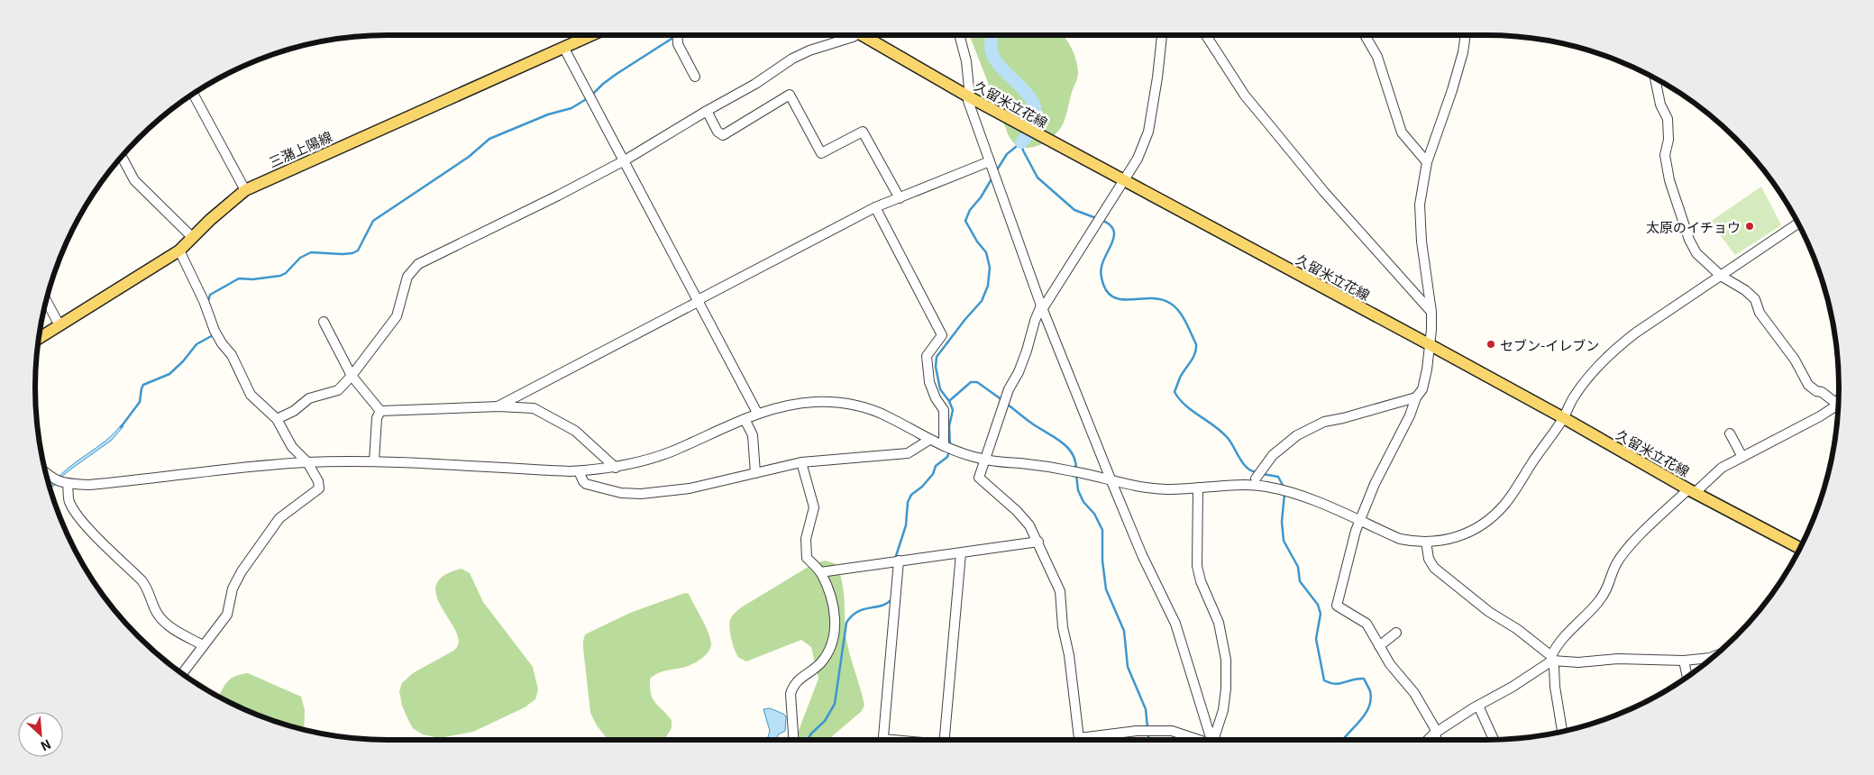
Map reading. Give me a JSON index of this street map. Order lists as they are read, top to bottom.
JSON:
{
  "streets": {
    "main road": ["久留米立花線", "三潴上陽線"]
  },
  "places": ["太原のイチョウ", "セブン-イレブン"],
  "north": "bottom right"
}
